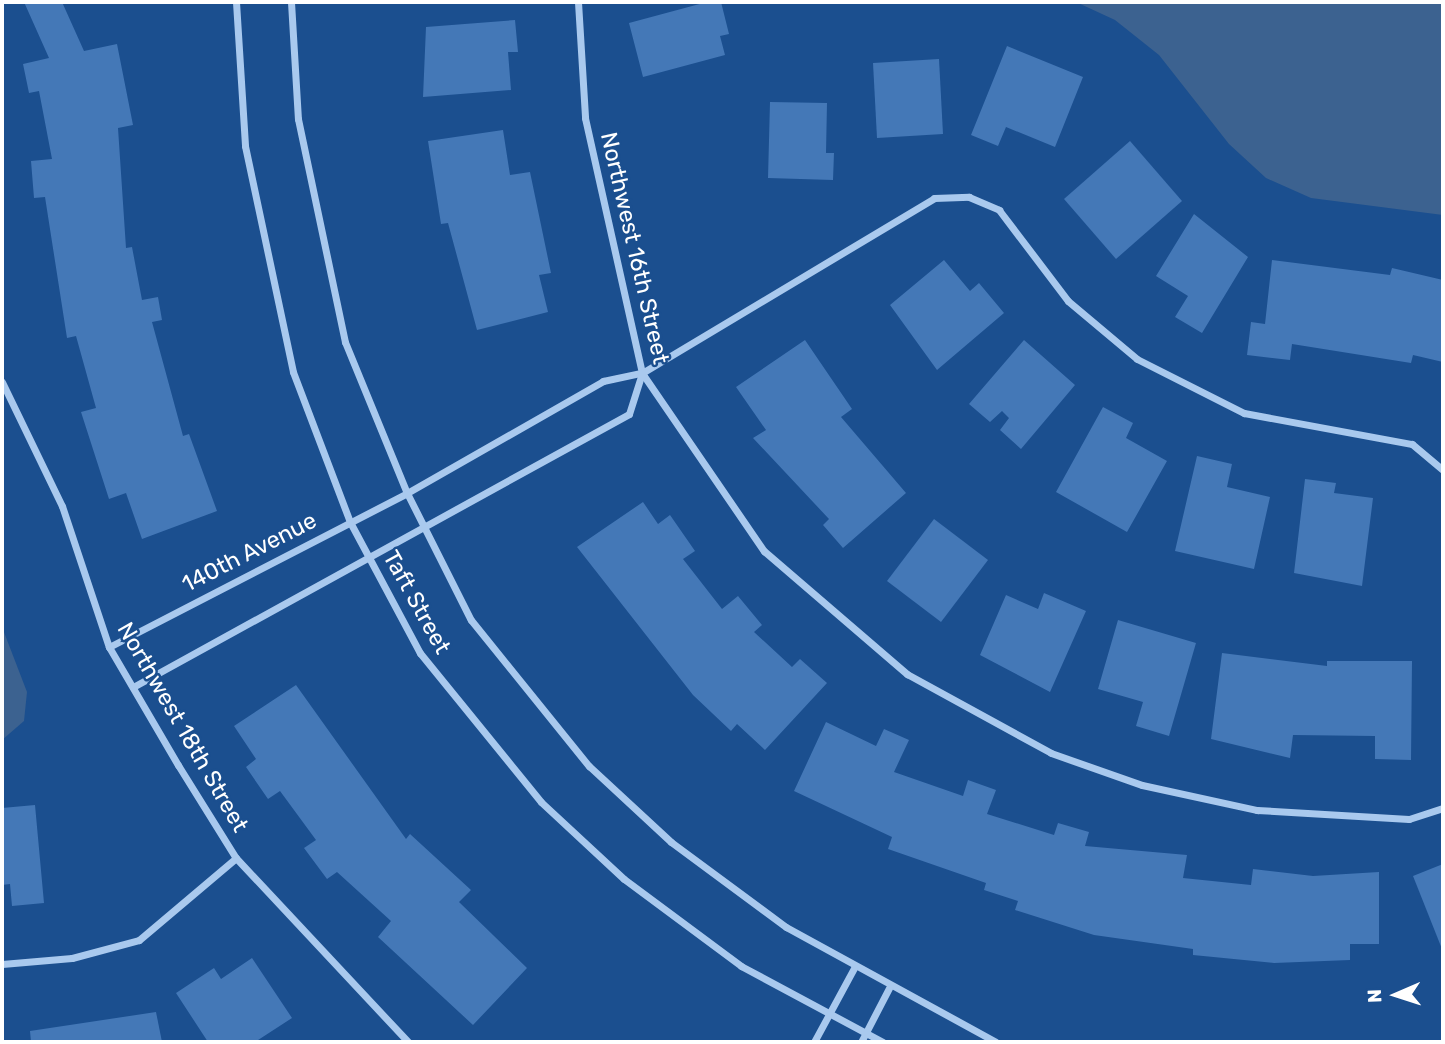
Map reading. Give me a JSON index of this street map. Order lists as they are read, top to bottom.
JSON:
{
  "streets": {
    "street": [
      "Northwest 16th Street",
      "140th Avenue",
      "Taft Street",
      "Northwest 18th Street"
    ]
  },
  "crossings": [
    ["Northwest 16th Street", "140th Avenue"],
    ["140th Avenue", "Taft Street"],
    ["140th Avenue", "Northwest 18th Street"]
  ],
  "north": "left"
}
